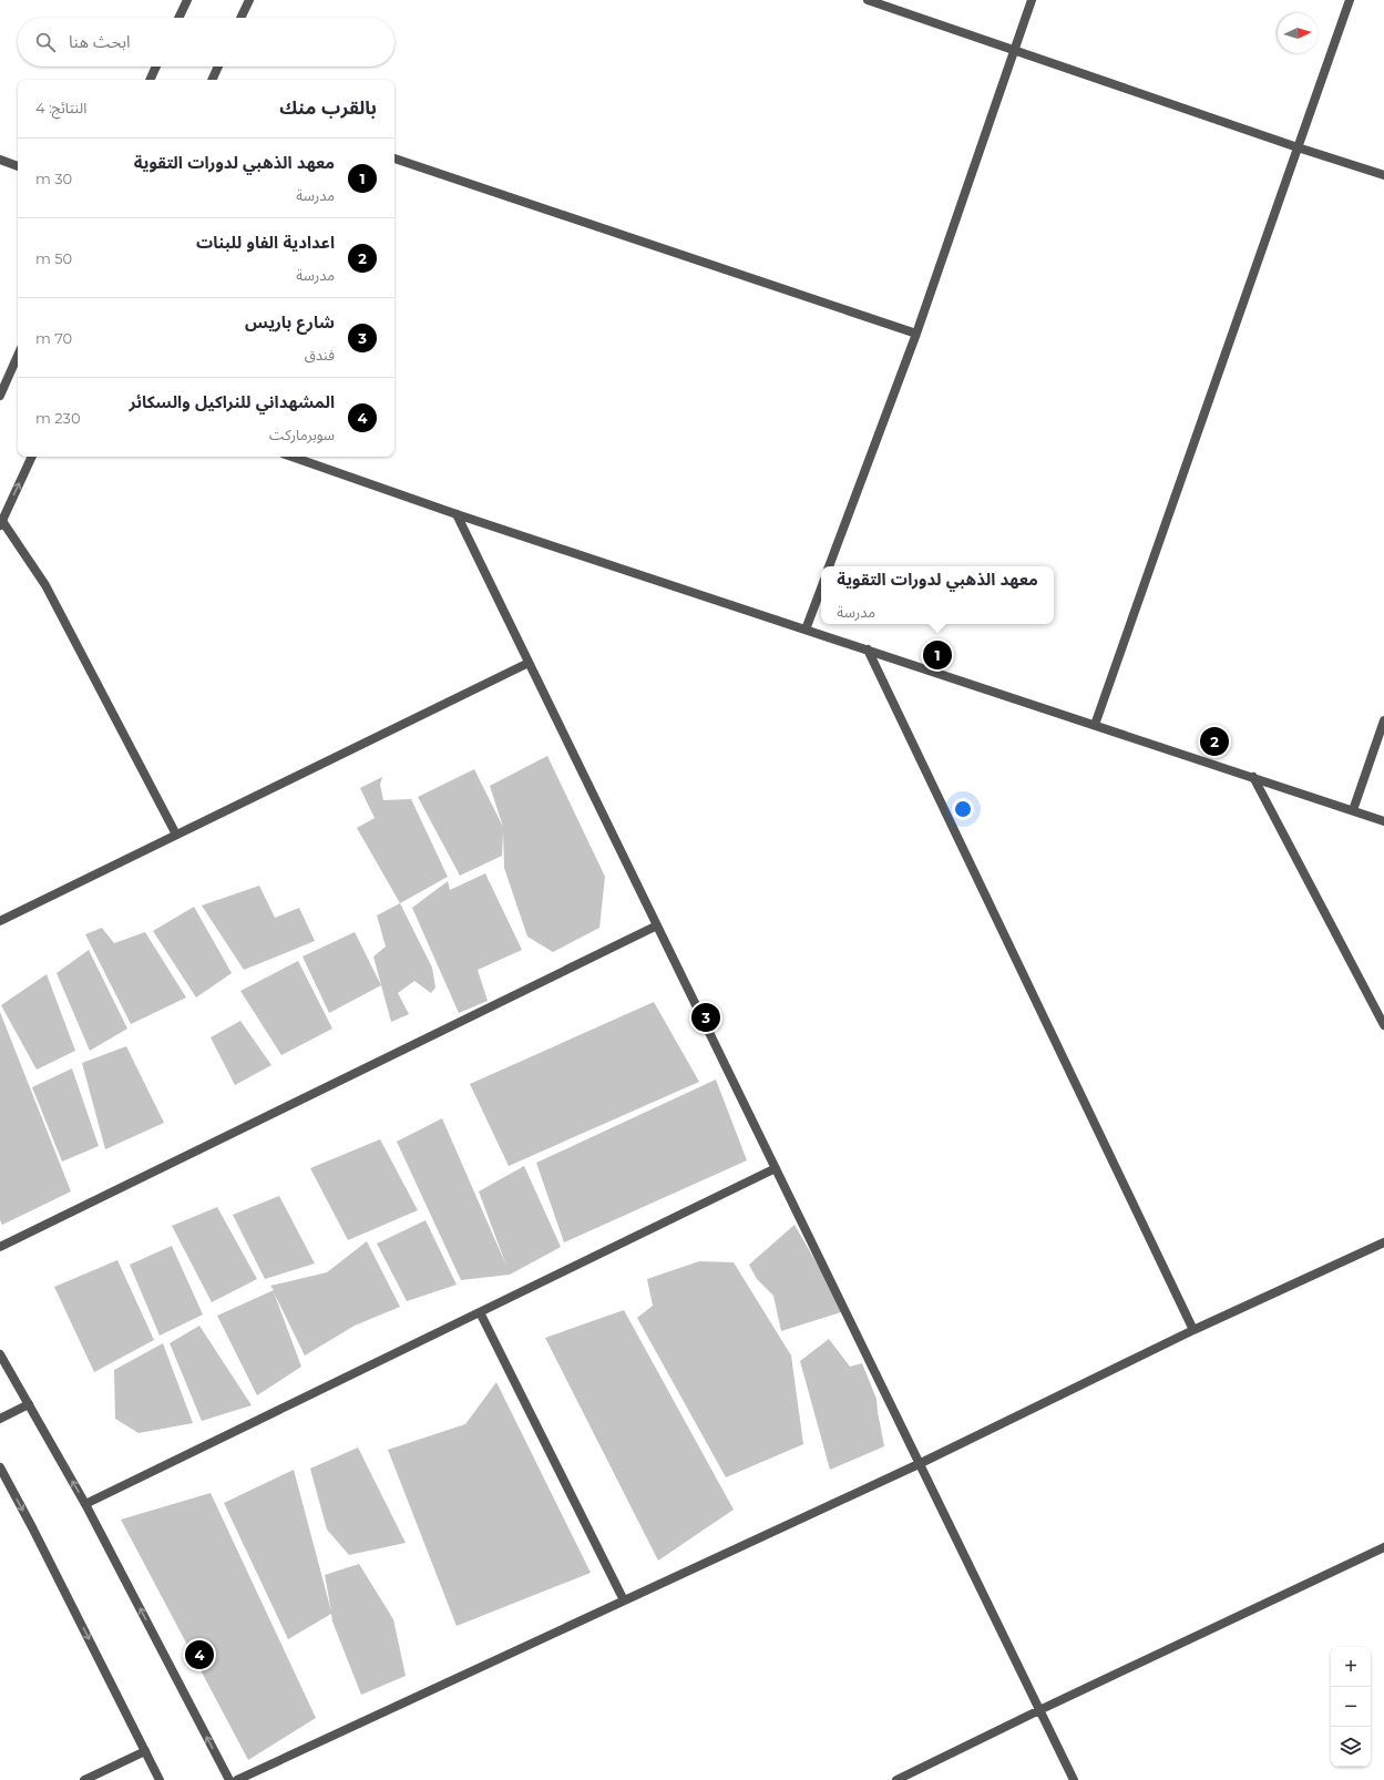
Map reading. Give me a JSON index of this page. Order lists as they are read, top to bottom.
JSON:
{
  "north": "right",
  "page": {
    "search": "ابحث هنا",
    "heading": ["بالقرب منك", "النتائج: 4"],
    "list": [
      {
        "mark": "1",
        "name": "معهد الذهبي لدورات التقوية",
        "note": "مدرسة",
        "value": "30 m"
      },
      {
        "mark": "2",
        "name": "اعدادية الفاو للبنات",
        "note": "مدرسة",
        "value": "50 m"
      },
      {
        "mark": "3",
        "name": "شارع باريس",
        "note": "فندق",
        "value": "70 m"
      },
      {
        "mark": "4",
        "name": "المشهداني للنراكيل والسكائر",
        "note": "سوبرماركت",
        "value": "230 m"
      }
    ],
    "popup": ["معهد الذهبي لدورات التقوية", "مدرسة"],
    "pins": [
      "1",
      "2",
      "3",
      "4"
    ],
    "map_buttons": ["+", "−"]
  }
}
